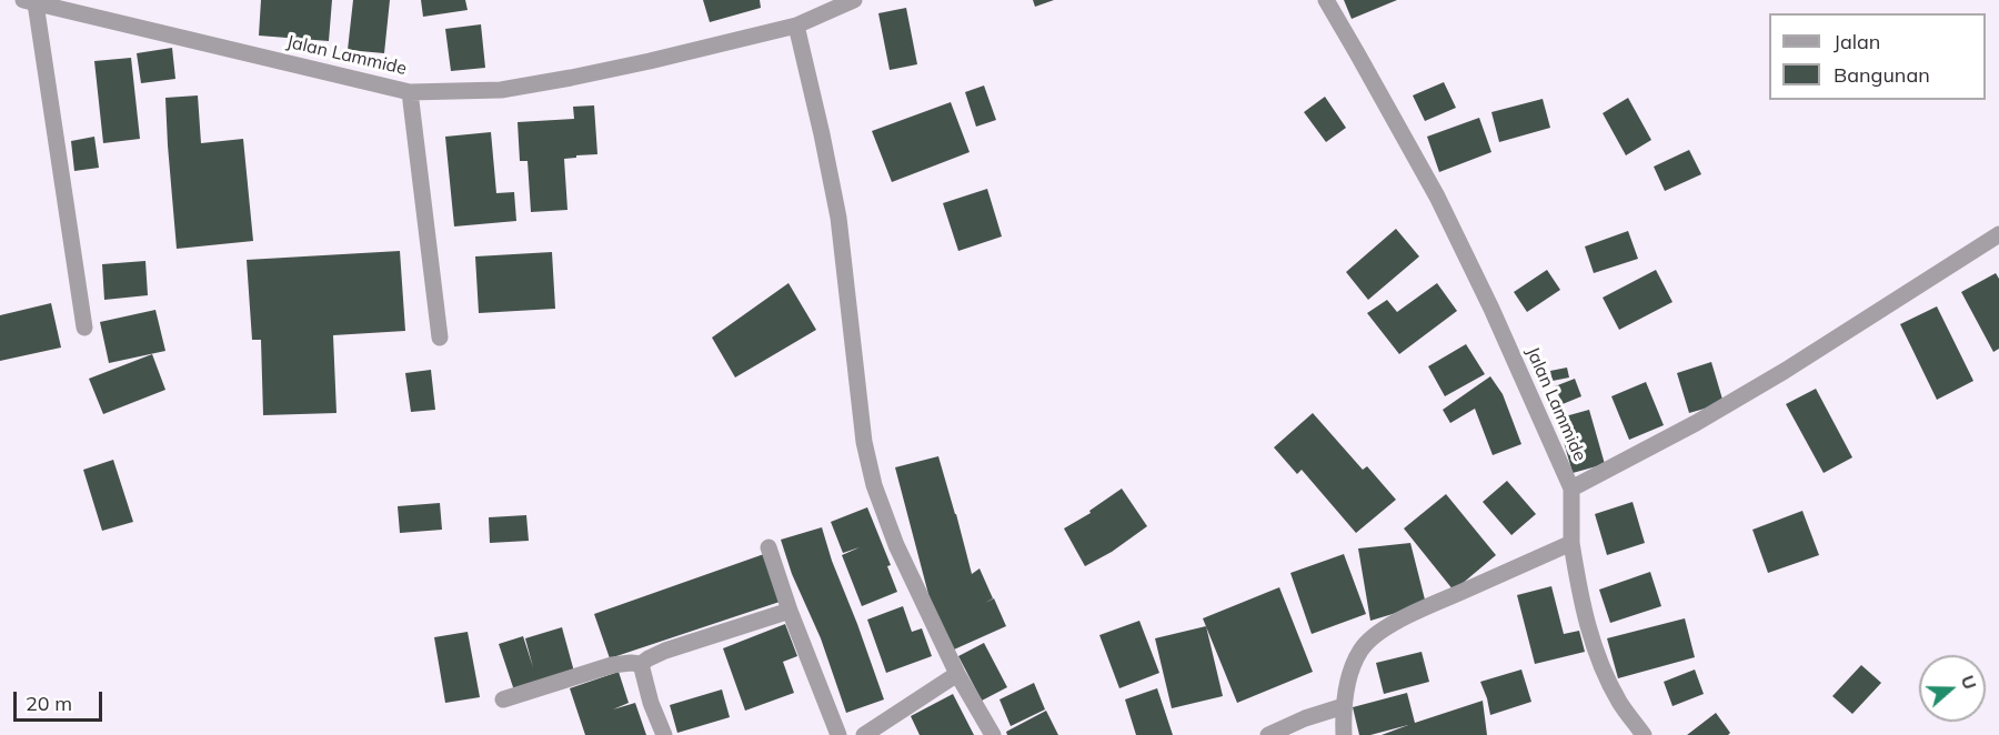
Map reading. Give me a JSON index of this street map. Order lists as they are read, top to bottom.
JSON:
{
  "streets": {
    "street": ["Jalan Lammide"]
  },
  "legend": ["Jalan", "Bangunan"],
  "scale_bar": "20 m",
  "north": "right"
}
